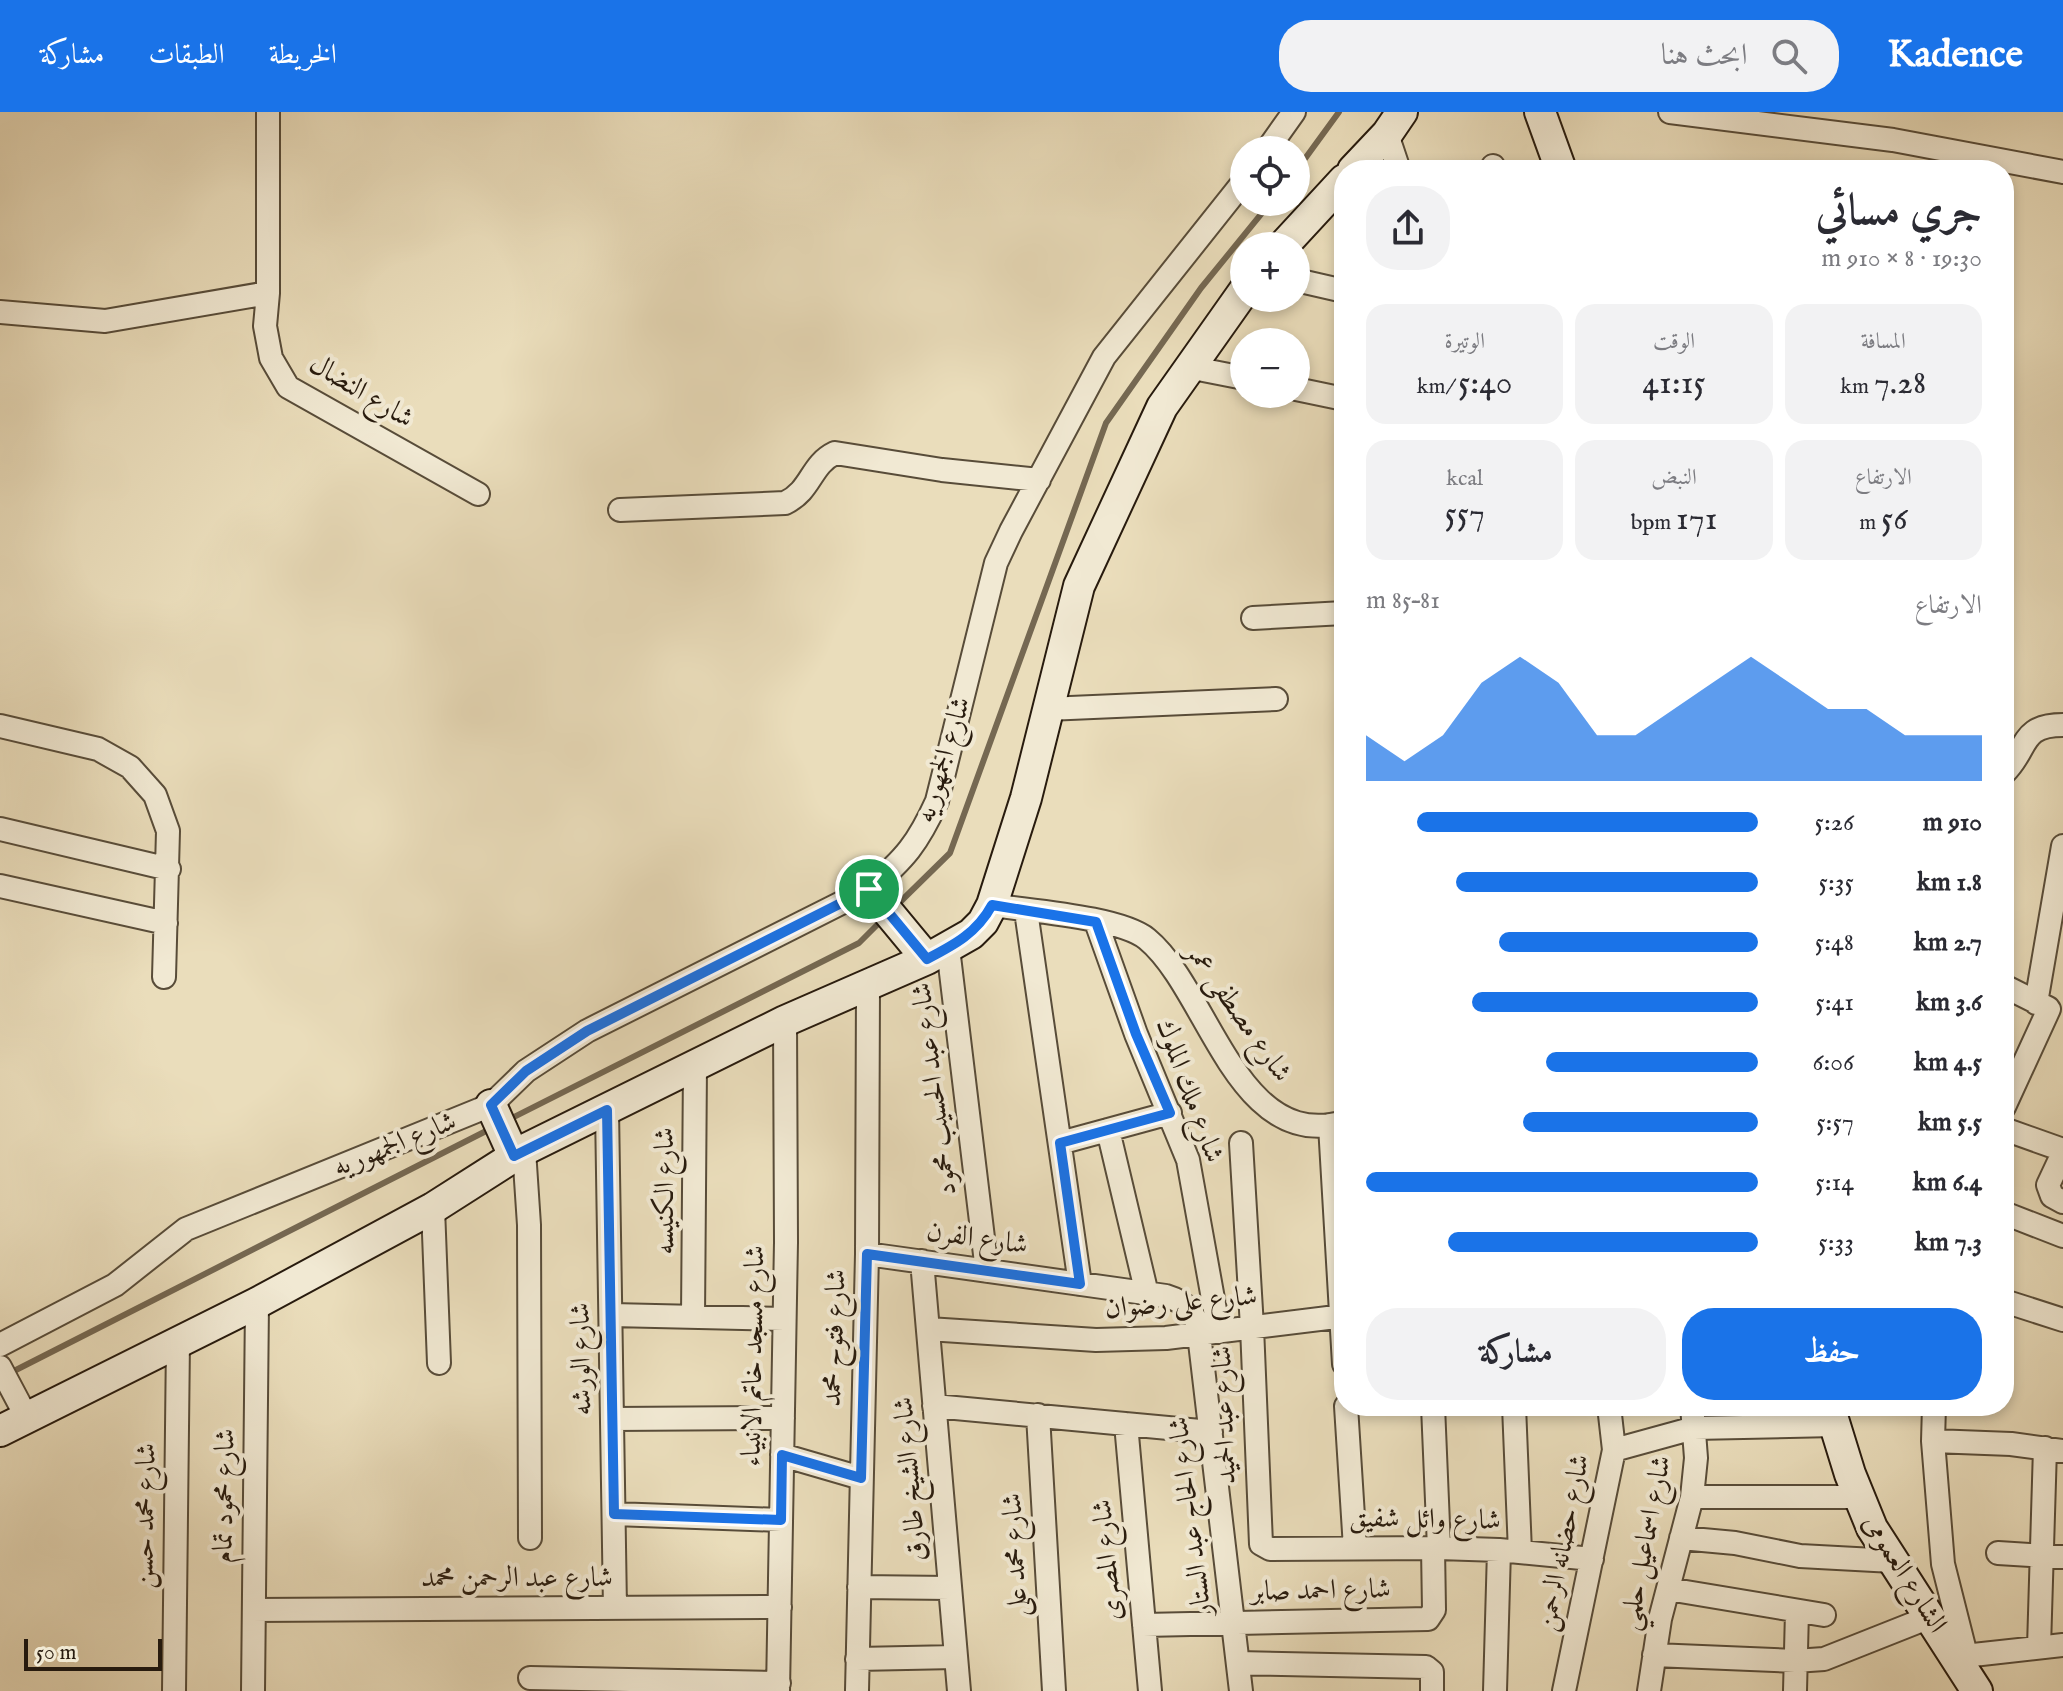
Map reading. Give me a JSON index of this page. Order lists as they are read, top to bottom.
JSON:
{
  "streets": {
    "street": [
      "شارع النضال",
      "شارع الجمهوريه",
      "شارع مصطفى عمر",
      "شارع عبد الحسيب محمود",
      "شارع ملك الملوك",
      "شارع الكنيسه",
      "شارع الفرن",
      "شارع على رضوان",
      "شارع فتوح محمد",
      "شارع مسجد خاتم الانبياء",
      "شارع الورشه",
      "شارع عبد الحميد",
      "شارع الشيخ طارق",
      "شارع محمود تمام",
      "شارع محمد حسن",
      "شارع الحاج عبد الستار",
      "شارع وائل شفيق",
      "شارع حضانه الرحمن",
      "شارع اسماعيل حلمي",
      "شارع محمد على",
      "شارع المصرى",
      "الشارع العمومى",
      "شارع عبد الرحمن محمد",
      "شارع احمد صابر"
    ]
  },
  "crossings": [
    ["شارع مصطفى عمر", "شارع ملك الملوك"],
    ["شارع عبد الحسيب محمود", "شارع الفرن"],
    ["شارع ملك الملوك", "شارع الفرن"],
    ["شارع ملك الملوك", "شارع على رضوان"],
    ["شارع ملك الملوك", "شارع الحاج عبد الستار"],
    ["شارع الفرن", "شارع على رضوان"],
    ["شارع الفرن", "شارع فتوح محمد"],
    ["شارع الفرن", "شارع الشيخ طارق"],
    ["شارع الفرن", "شارع الحاج عبد الستار"],
    ["شارع على رضوان", "شارع عبد الحميد"],
    ["شارع على رضوان", "شارع الشيخ طارق"],
    ["شارع على رضوان", "شارع الحاج عبد الستار"],
    ["شارع مسجد خاتم الانبياء", "شارع عبد الرحمن محمد"],
    ["شارع الورشه", "شارع عبد الرحمن محمد"],
    ["شارع عبد الحميد", "شارع الشيخ طارق"],
    ["شارع عبد الحميد", "شارع الحاج عبد الستار"],
    ["شارع عبد الحميد", "شارع وائل شفيق"],
    ["شارع عبد الحميد", "شارع محمد على"],
    ["شارع عبد الحميد", "شارع المصرى"],
    ["شارع محمود تمام", "شارع عبد الرحمن محمد"],
    ["شارع الحاج عبد الستار", "شارع احمد صابر"],
    ["شارع وائل شفيق", "شارع حضانه الرحمن"],
    ["شارع وائل شفيق", "شارع احمد صابر"],
    ["شارع المصرى", "شارع احمد صابر"]
  ],
  "scale_bar": "50 m",
  "page": {
    "header": "Kadence",
    "search": "ابحث هنا",
    "nav": ["الخريطة", "الطبقات", "مشاركة"],
    "map_buttons": ["+", "−"],
    "heading": ["جري مسائي", "19:30 · 8 × 910 m"],
    "stats": [
      ["المسافة", "7.28 km"],
      ["الوقت", "41:15"],
      ["الوتيرة", "5:40 /km"],
      ["الارتفاع", "56 m"],
      ["النبض", "171 bpm"],
      ["kcal", "557"]
    ],
    "chart": ["الارتفاع", "81–85 m"],
    "list": [
      {
        "name": "910 m",
        "note": "5:26"
      },
      {
        "name": "1.8 km",
        "note": "5:35"
      },
      {
        "name": "2.7 km",
        "note": "5:48"
      },
      {
        "name": "3.6 km",
        "note": "5:41"
      },
      {
        "name": "4.5 km",
        "note": "6:06"
      },
      {
        "name": "5.5 km",
        "note": "5:57"
      },
      {
        "name": "6.4 km",
        "note": "5:14"
      },
      {
        "name": "7.3 km",
        "note": "5:33"
      }
    ],
    "buttons": ["حفظ", "مشاركة"],
    "scale": "50 m"
  }
}
